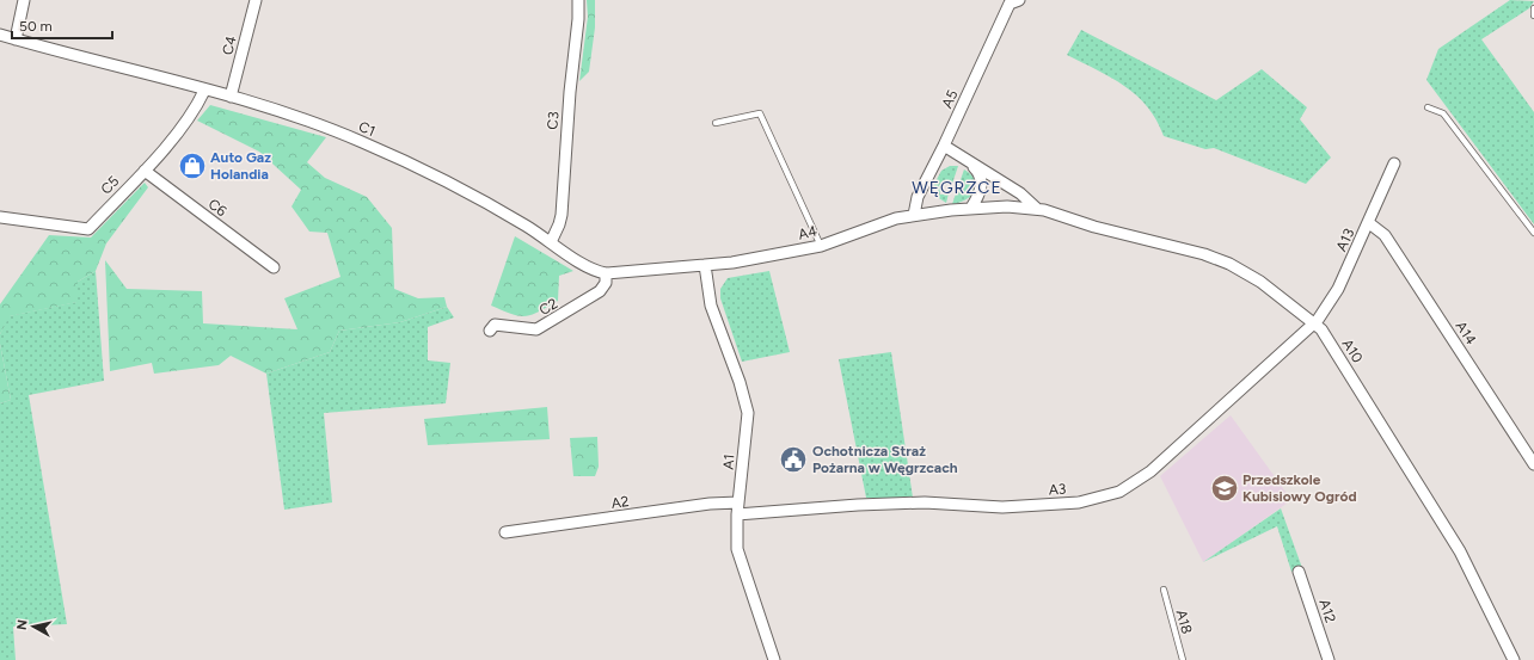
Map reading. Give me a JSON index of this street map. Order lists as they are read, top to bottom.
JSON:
{
  "streets": {
    "street": [
      "C4",
      "A5",
      "C3",
      "C1",
      "C5",
      "C6",
      "A4",
      "A13",
      "C2",
      "A14",
      "A10",
      "A1",
      "A3",
      "A2",
      "A12"
    ],
    "lane": ["A18"]
  },
  "crossings": [
    ["C4", "C1"],
    ["A5", "A4"],
    ["A5", "A10"],
    ["C3", "C1"],
    ["C1", "C5"],
    ["C1", "A4"],
    ["C1", "C2"],
    ["C1", "A1"],
    ["C5", "C6"],
    ["A4", "A10"],
    ["A4", "A1"],
    ["A13", "A14"],
    ["A13", "A10"],
    ["A13", "A3"],
    ["A10", "A3"],
    ["A1", "A3"],
    ["A1", "A2"]
  ],
  "districts": ["WĘGRZCE"],
  "places": {
    "shop": ["Auto Gaz Holandia"],
    "public building": ["Ochotnicza Straż Pożarna w Węgrzcach"],
    "school or university": ["Przedszkole Kubisiowy Ogród"]
  },
  "scale_bar": "50 m",
  "north": "left"
}
